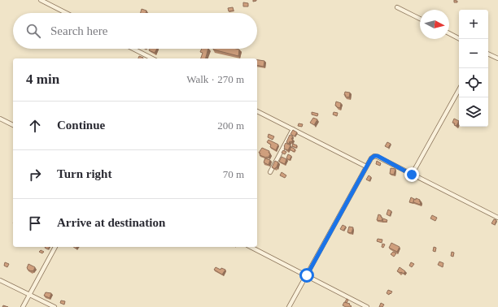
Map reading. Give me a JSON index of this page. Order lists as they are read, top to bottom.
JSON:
{
  "north": "right",
  "page": {
    "map_buttons": ["+", "−"],
    "search": "Search here",
    "heading": ["4 min", "Walk · 270 m"],
    "list": [
      ["Continue", "200 m"],
      ["Turn right", "70 m"],
      "Arrive at destination"
    ]
  }
}
